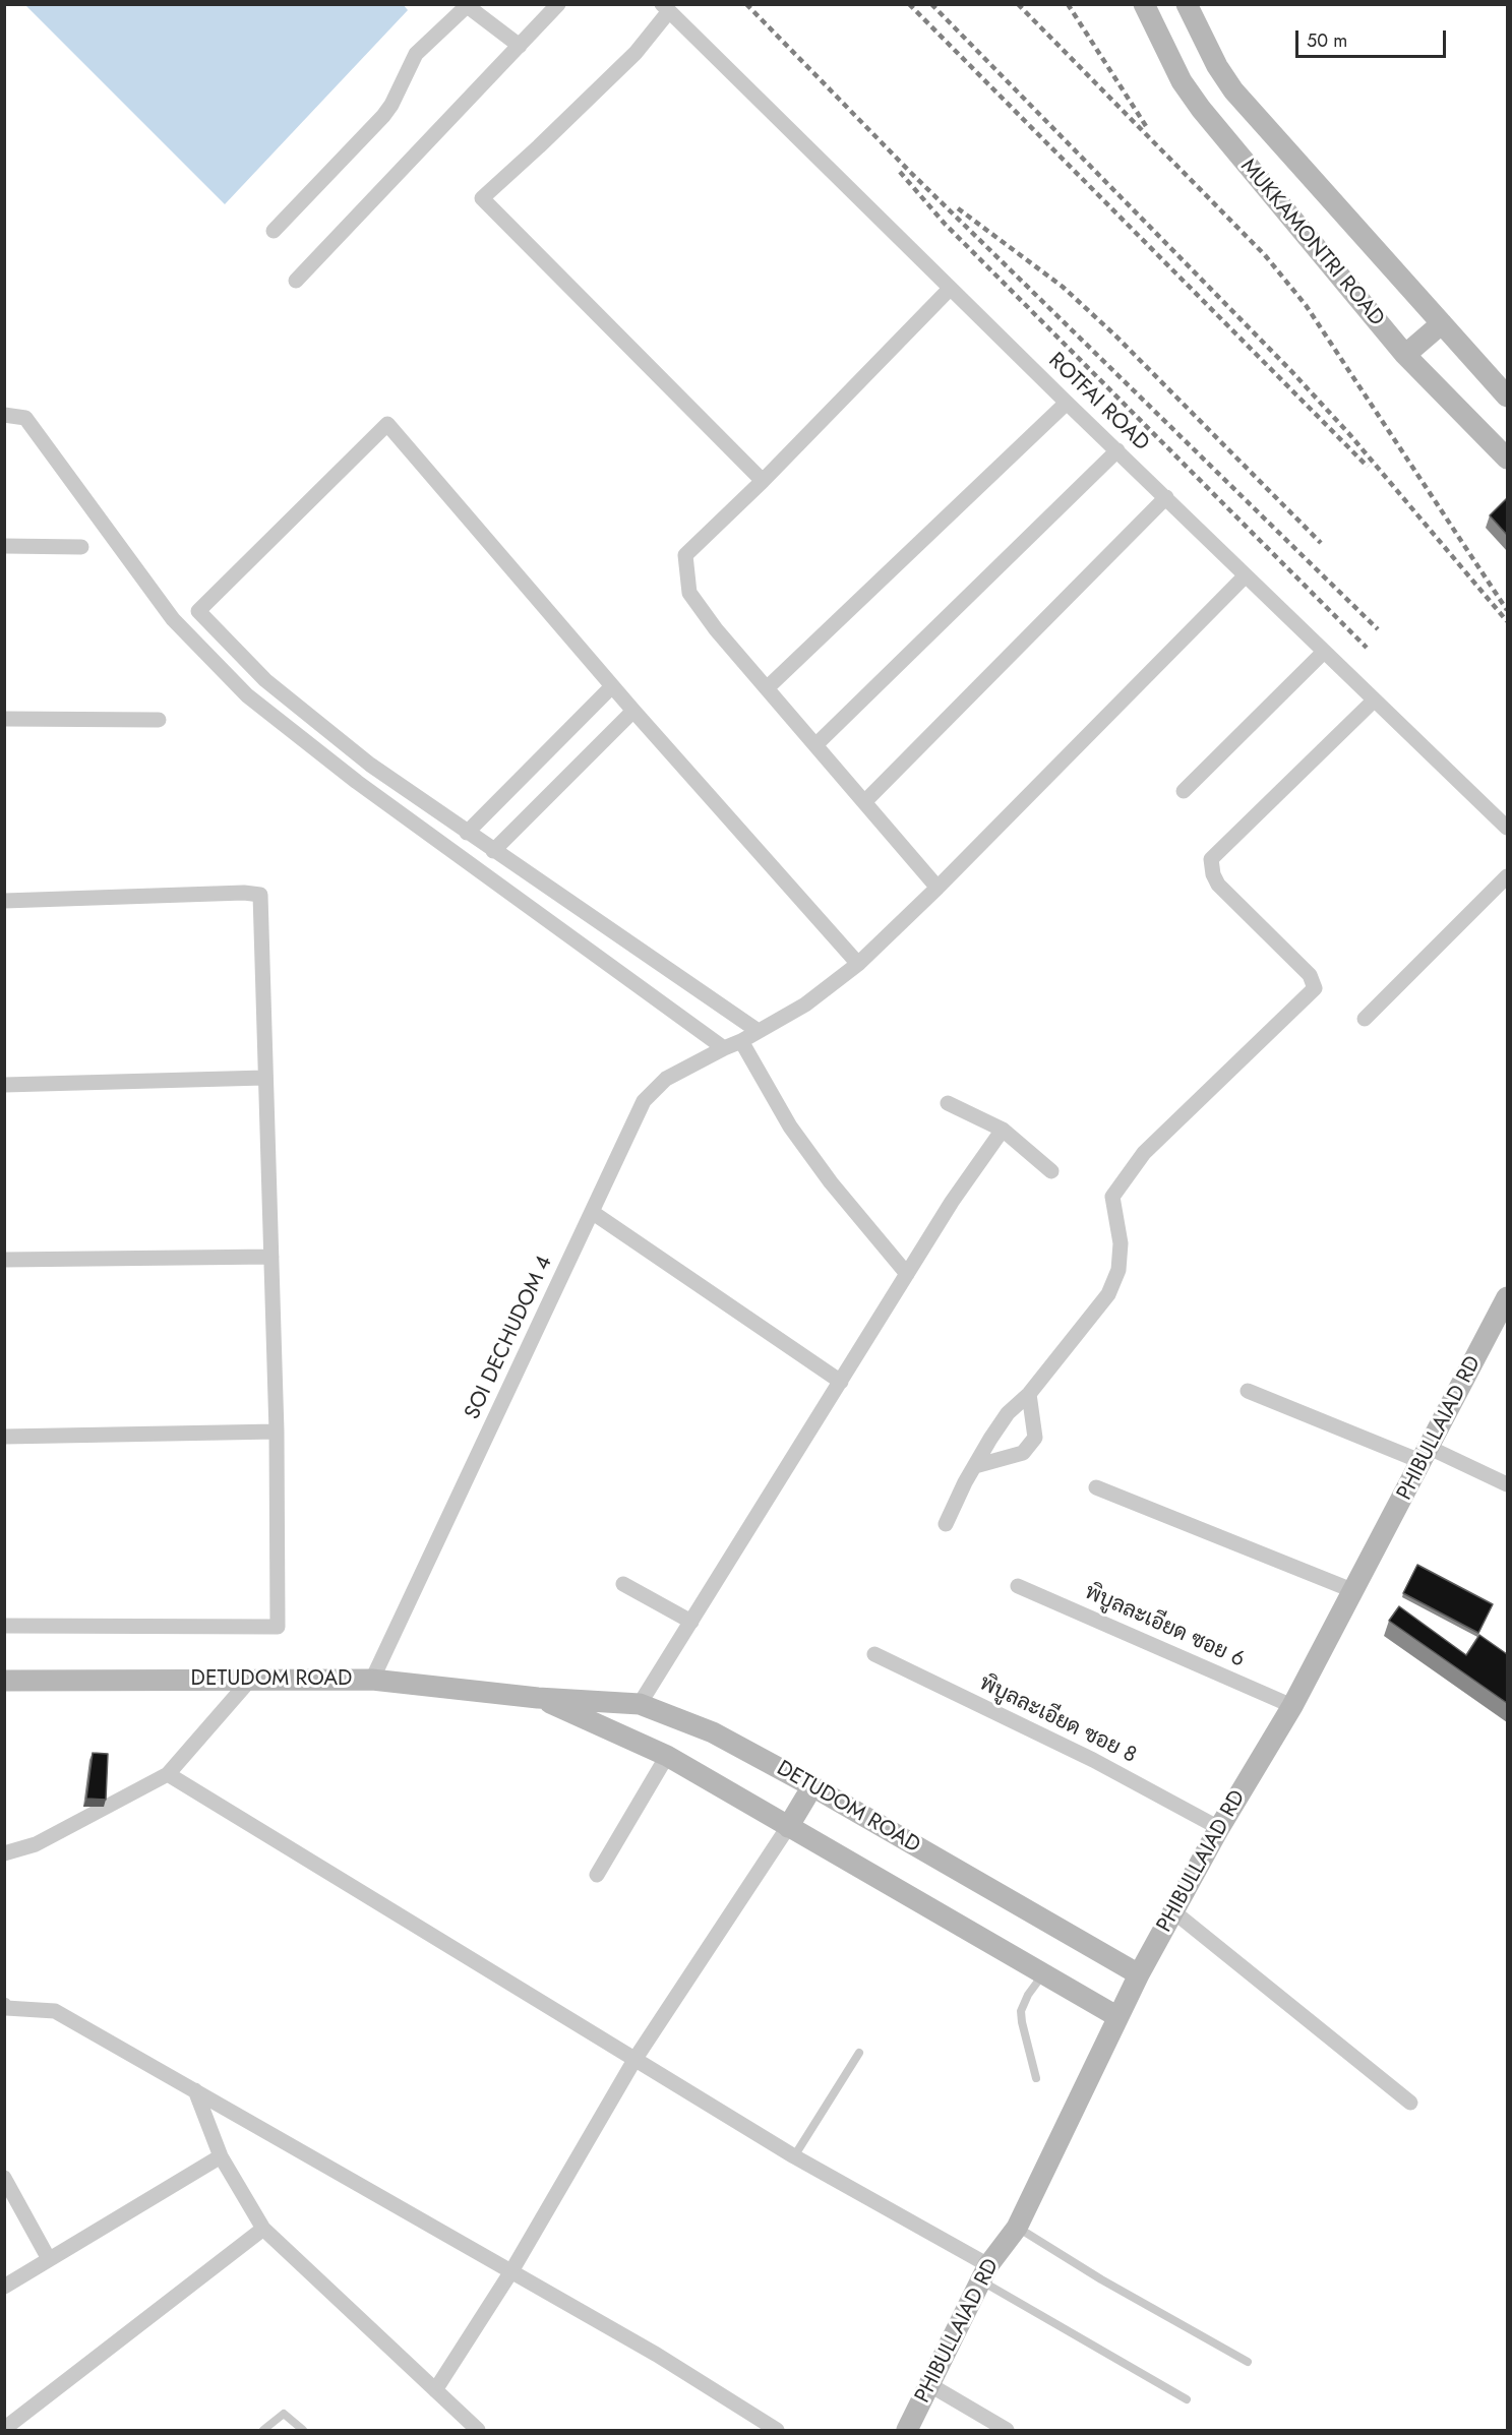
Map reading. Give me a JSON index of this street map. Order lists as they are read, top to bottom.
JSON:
{
  "streets": {
    "main road": ["MUKKAMONTRI ROAD", "PHIBULLAIAD RD", "DETUDOM ROAD"],
    "street": [
      "ROTFAI ROAD",
      "SOI DECHUDOM 4",
      "พิบูลละเอียด ซอย 6",
      "พิบูลละเอียด ซอย 8"
    ]
  },
  "crossings": [
    ["ROTFAI ROAD", "SOI DECHUDOM 4"],
    ["SOI DECHUDOM 4", "DETUDOM ROAD"],
    ["PHIBULLAIAD RD", "พิบูลละเอียด ซอย 6"],
    ["PHIBULLAIAD RD", "DETUDOM ROAD"],
    ["PHIBULLAIAD RD", "พิบูลละเอียด ซอย 8"]
  ],
  "scale_bar": "50 m"
}
